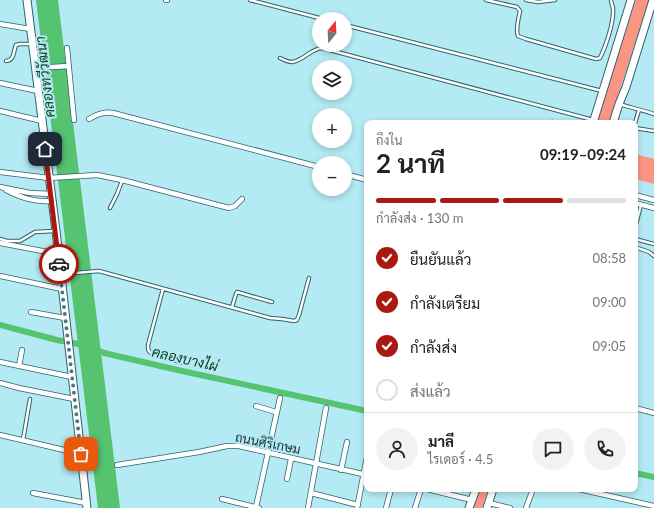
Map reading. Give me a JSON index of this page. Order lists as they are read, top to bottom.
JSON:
{
  "streets": {
    "street": ["ถนนศิริเกษม"]
  },
  "water": ["คลองทวีวัฒนา", "คลองบางไผ่"],
  "north": "top",
  "page": {
    "map_buttons": ["+", "−"],
    "heading": ["2 นาที", "ถึงใน", "09:19–09:24"],
    "panel": ["มาลี", "ไรเดอร์ · 4.5"],
    "bar": "กำลังส่ง · 130 m",
    "list": [
      ["ยืนยันแล้ว", "08:58"],
      ["กำลังเตรียม", "09:00"],
      ["กำลังส่ง", "09:05"],
      "ส่งแล้ว"
    ]
  }
}
